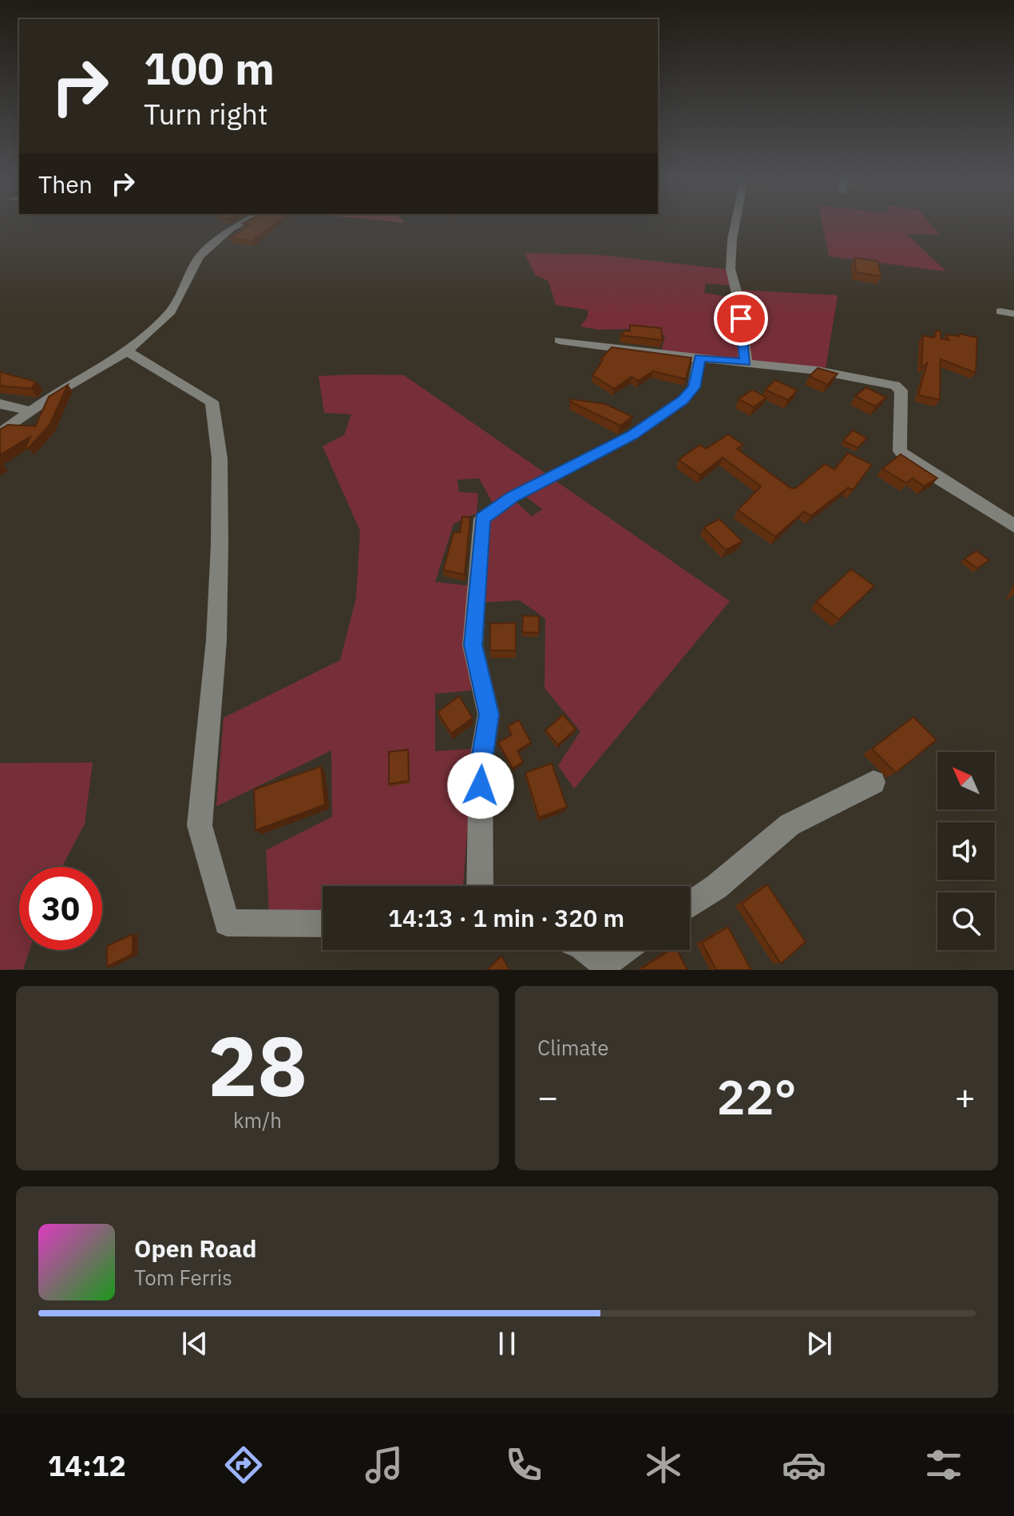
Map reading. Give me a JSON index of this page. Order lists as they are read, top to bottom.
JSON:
{
  "north": "top left",
  "page": {
    "turn": ["100 m", "Turn right"],
    "then": "Then",
    "limit": "30",
    "trip": "14:13 · 1 min · 320 m",
    "tile": [
      ["28", "km/h"],
      "Climate"
    ],
    "heat": ["−", "22°", "+"],
    "song": ["Open Road", "Tom Ferris"],
    "tabs": "14:12"
  }
}
